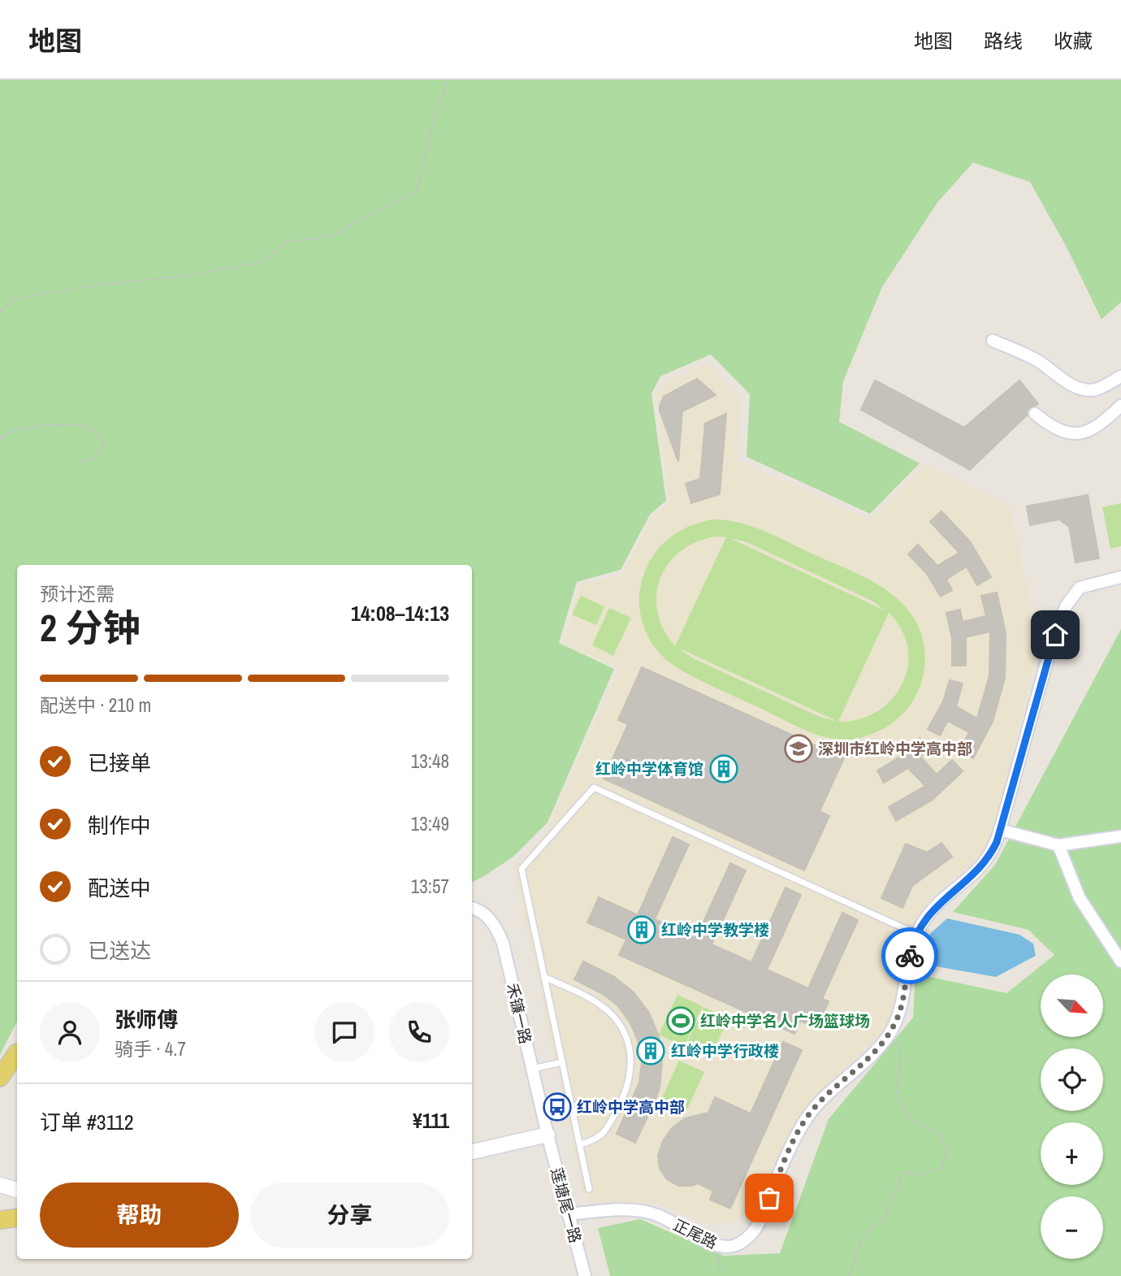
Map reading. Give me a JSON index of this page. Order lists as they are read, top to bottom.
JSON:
{
  "streets": {
    "street": ["禾镰一路", "莲塘尾一路", "正尾路"]
  },
  "crossings": [
    ["禾镰一路", "莲塘尾一路"],
    ["莲塘尾一路", "正尾路"]
  ],
  "places": {
    "school or university": ["深圳市红岭中学高中部"],
    "building": ["红岭中学体育馆", "红岭中学教学楼", "红岭中学行政楼"],
    "sports": ["红岭中学名人广场篮球场"],
    "bus stop": ["红岭中学高中部"]
  },
  "north": "bottom right",
  "page": {
    "header": "地图",
    "nav": ["地图", "路线", "收藏"],
    "heading": ["2 分钟", "预计还需", "14:08–14:13"],
    "panel": [
      "张师傅",
      "骑手 · 4.7",
      "订单 #3112",
      "¥111"
    ],
    "bar": "配送中 · 210 m",
    "list": [
      ["已接单", "13:48"],
      ["制作中", "13:49"],
      ["配送中", "13:57"],
      "已送达"
    ],
    "map_buttons": ["+", "−"],
    "buttons": ["帮助", "分享"]
  }
}
